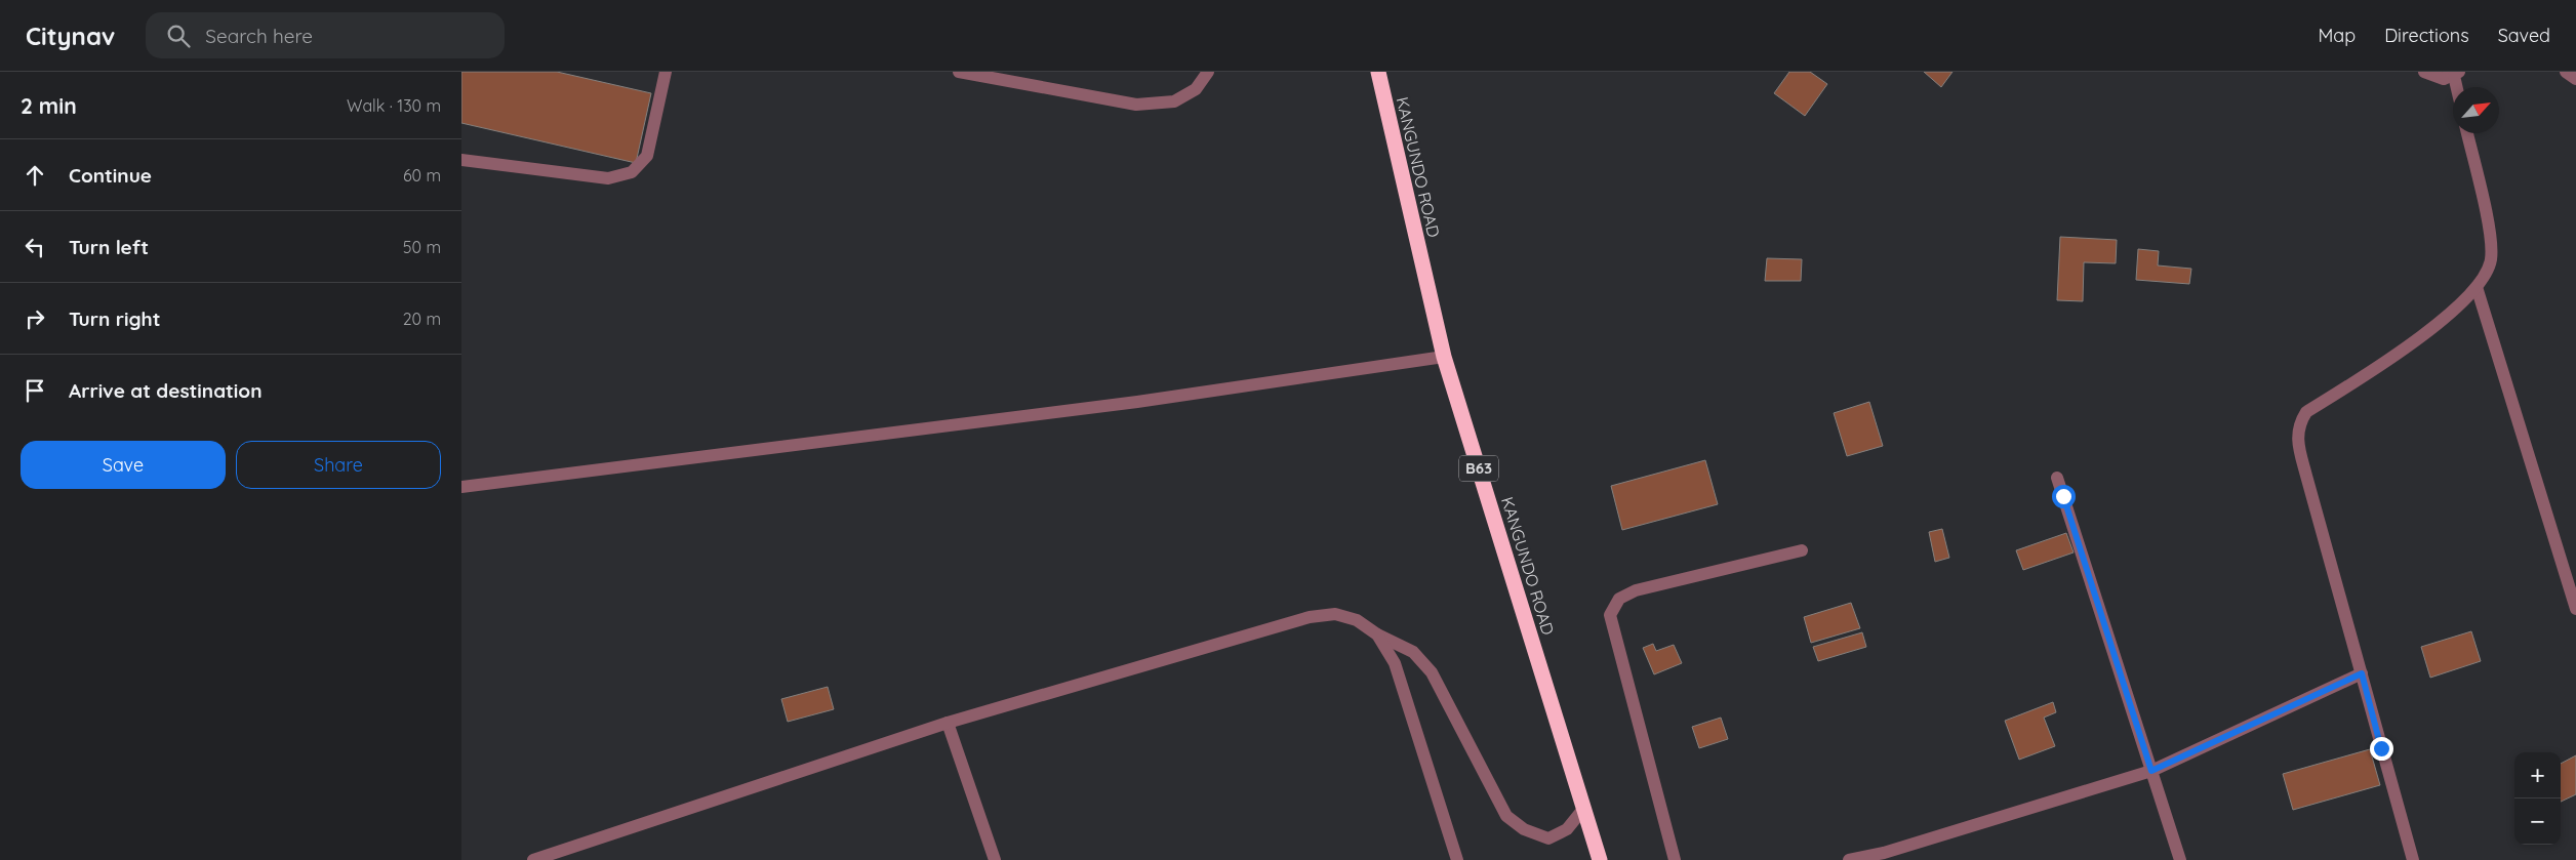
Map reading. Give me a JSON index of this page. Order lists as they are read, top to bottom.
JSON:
{
  "streets": {
    "highway": ["KANGUNDO ROAD", "B63"]
  },
  "north": "top right",
  "page": {
    "header": "Citynav",
    "search": "Search here",
    "nav": ["Map", "Directions", "Saved"],
    "heading": ["2 min", "Walk · 130 m"],
    "list": [
      ["Continue", "60 m"],
      ["Turn left", "50 m"],
      ["Turn right", "20 m"],
      "Arrive at destination"
    ],
    "buttons": ["Save", "Share"],
    "map_buttons": ["+", "−"]
  }
}
